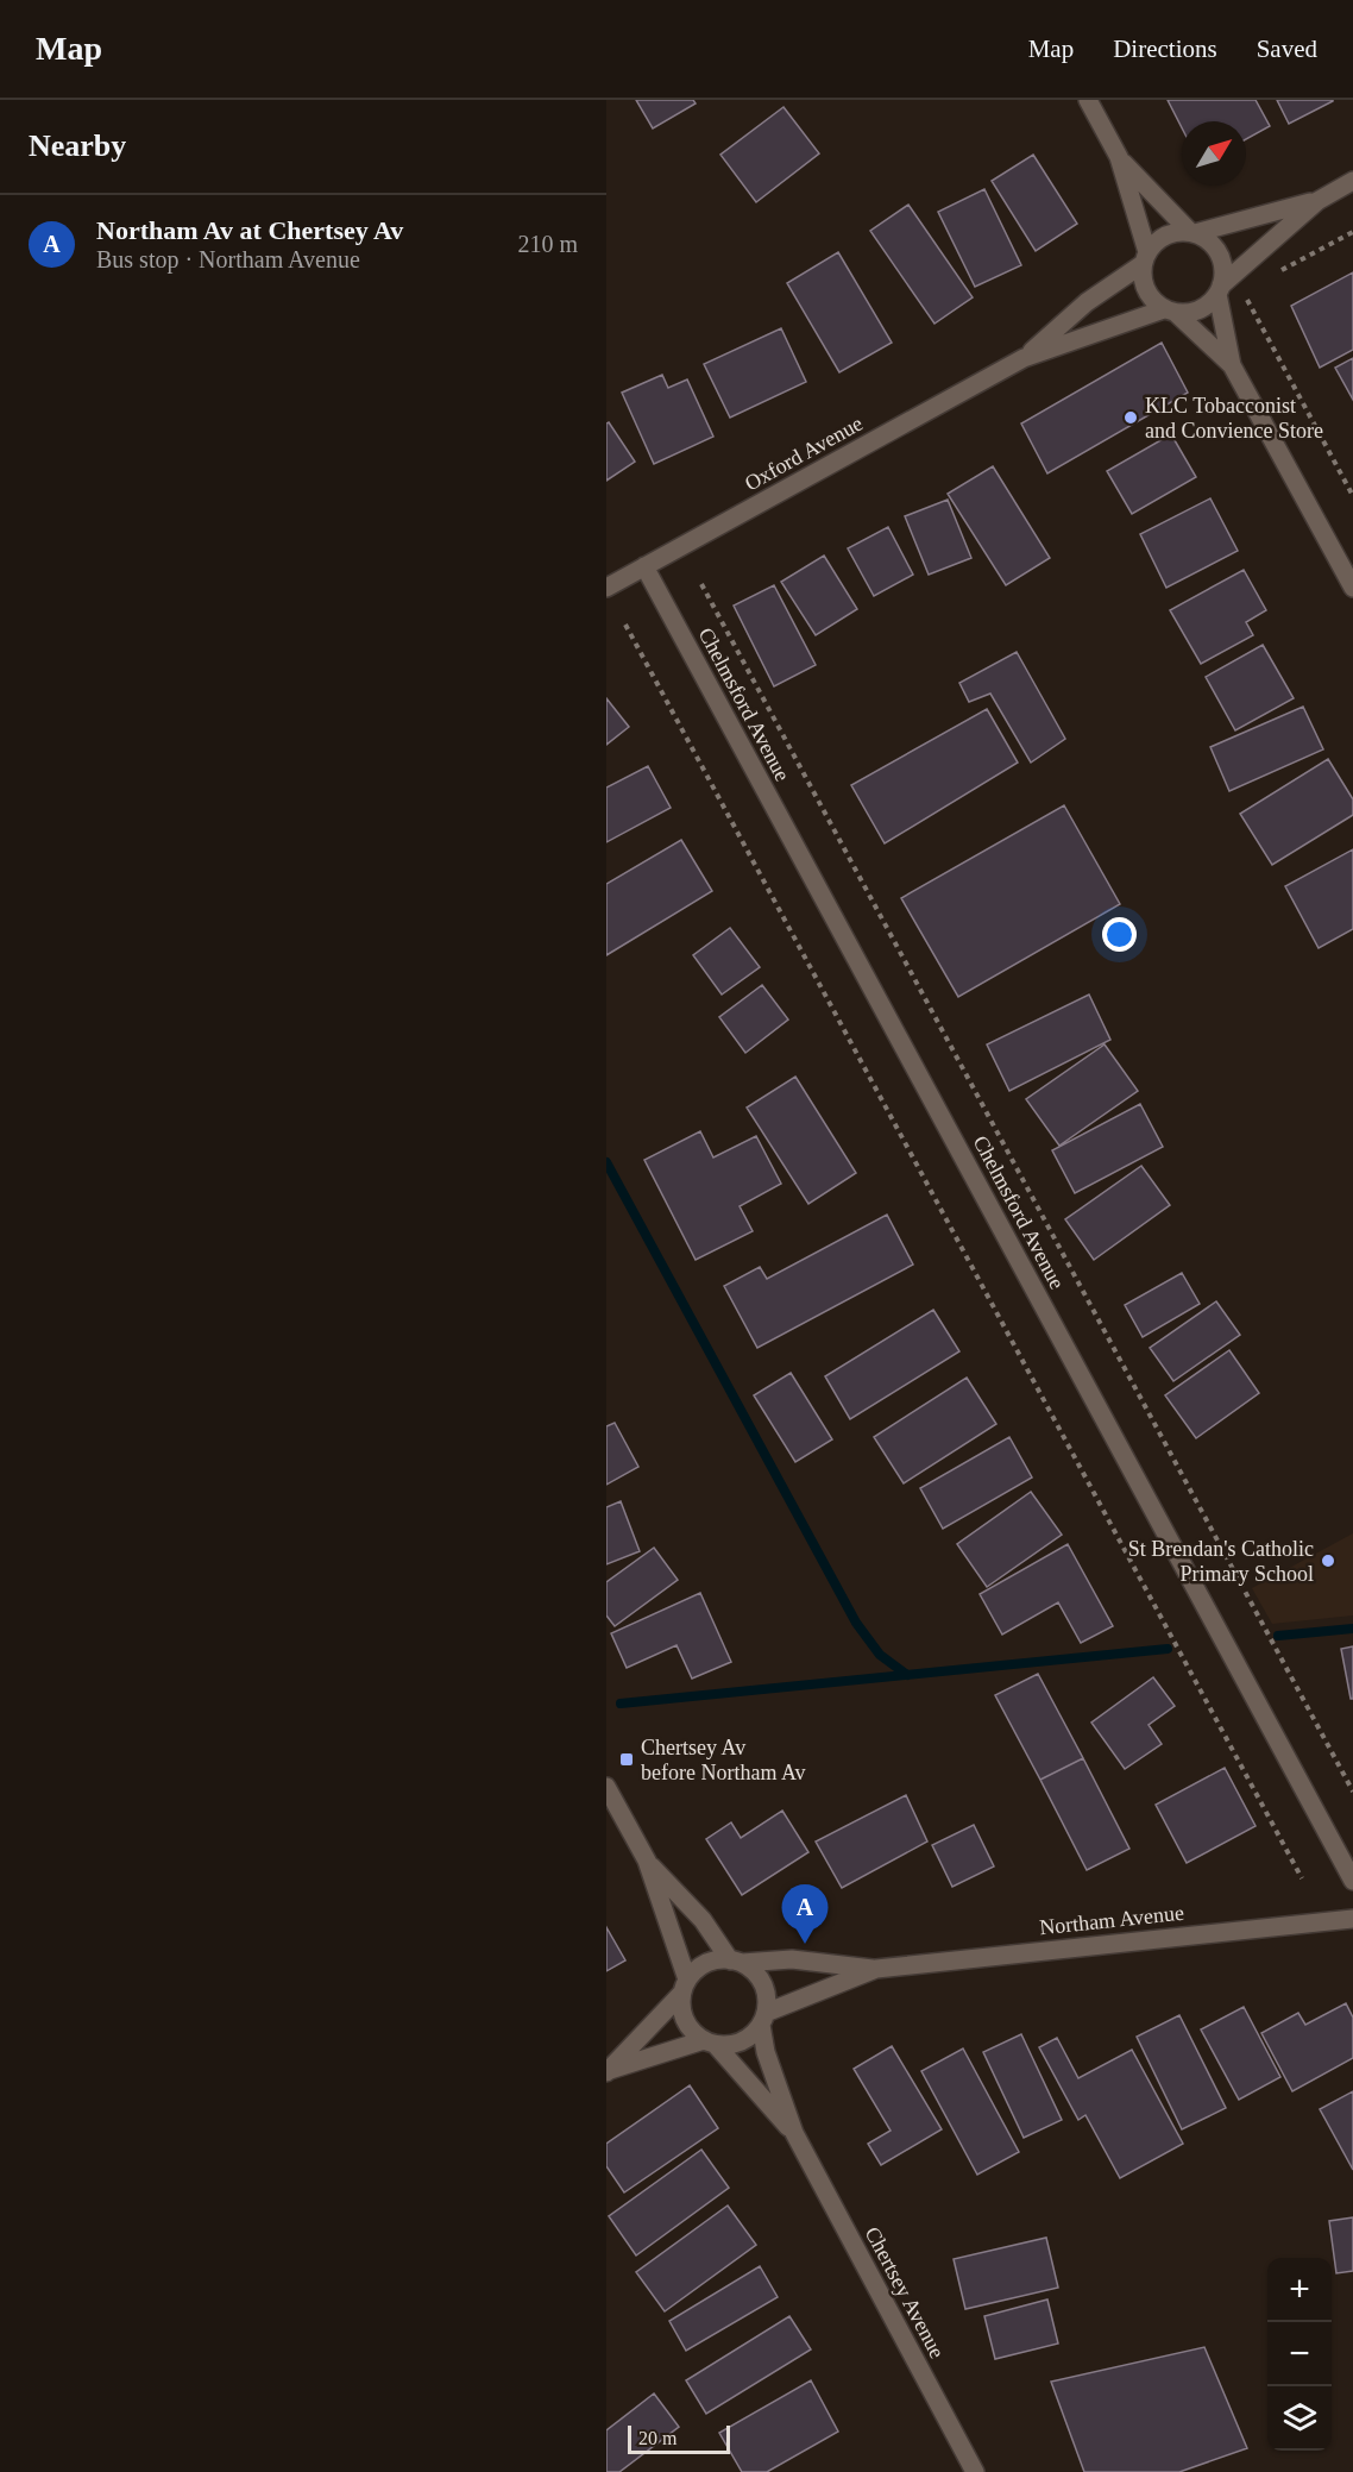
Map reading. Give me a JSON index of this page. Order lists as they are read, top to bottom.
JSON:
{
  "streets": {
    "street": [
      "Oxford Avenue",
      "Chelmsford Avenue",
      "Northam Avenue",
      "Chertsey Avenue"
    ]
  },
  "crossings": [
    ["Oxford Avenue", "Chelmsford Avenue"],
    ["Northam Avenue", "Chertsey Avenue"]
  ],
  "places": {
    "other": ["KLC Tobacconist and Convience Store", "St Brendan's Catholic Primary School"],
    "transit": ["Chertsey Av before Northam Av"]
  },
  "scale_bar": "20 m",
  "north": "top right",
  "page": {
    "header": "Map",
    "nav": ["Map", "Directions", "Saved"],
    "heading": "Nearby",
    "list": [
      {
        "mark": "A",
        "name": "Northam Av at Chertsey Av",
        "note": "Bus stop · Northam Avenue",
        "value": "210 m"
      }
    ],
    "pins": "A",
    "map_buttons": ["+", "−"],
    "scale": "20 m"
  }
}
